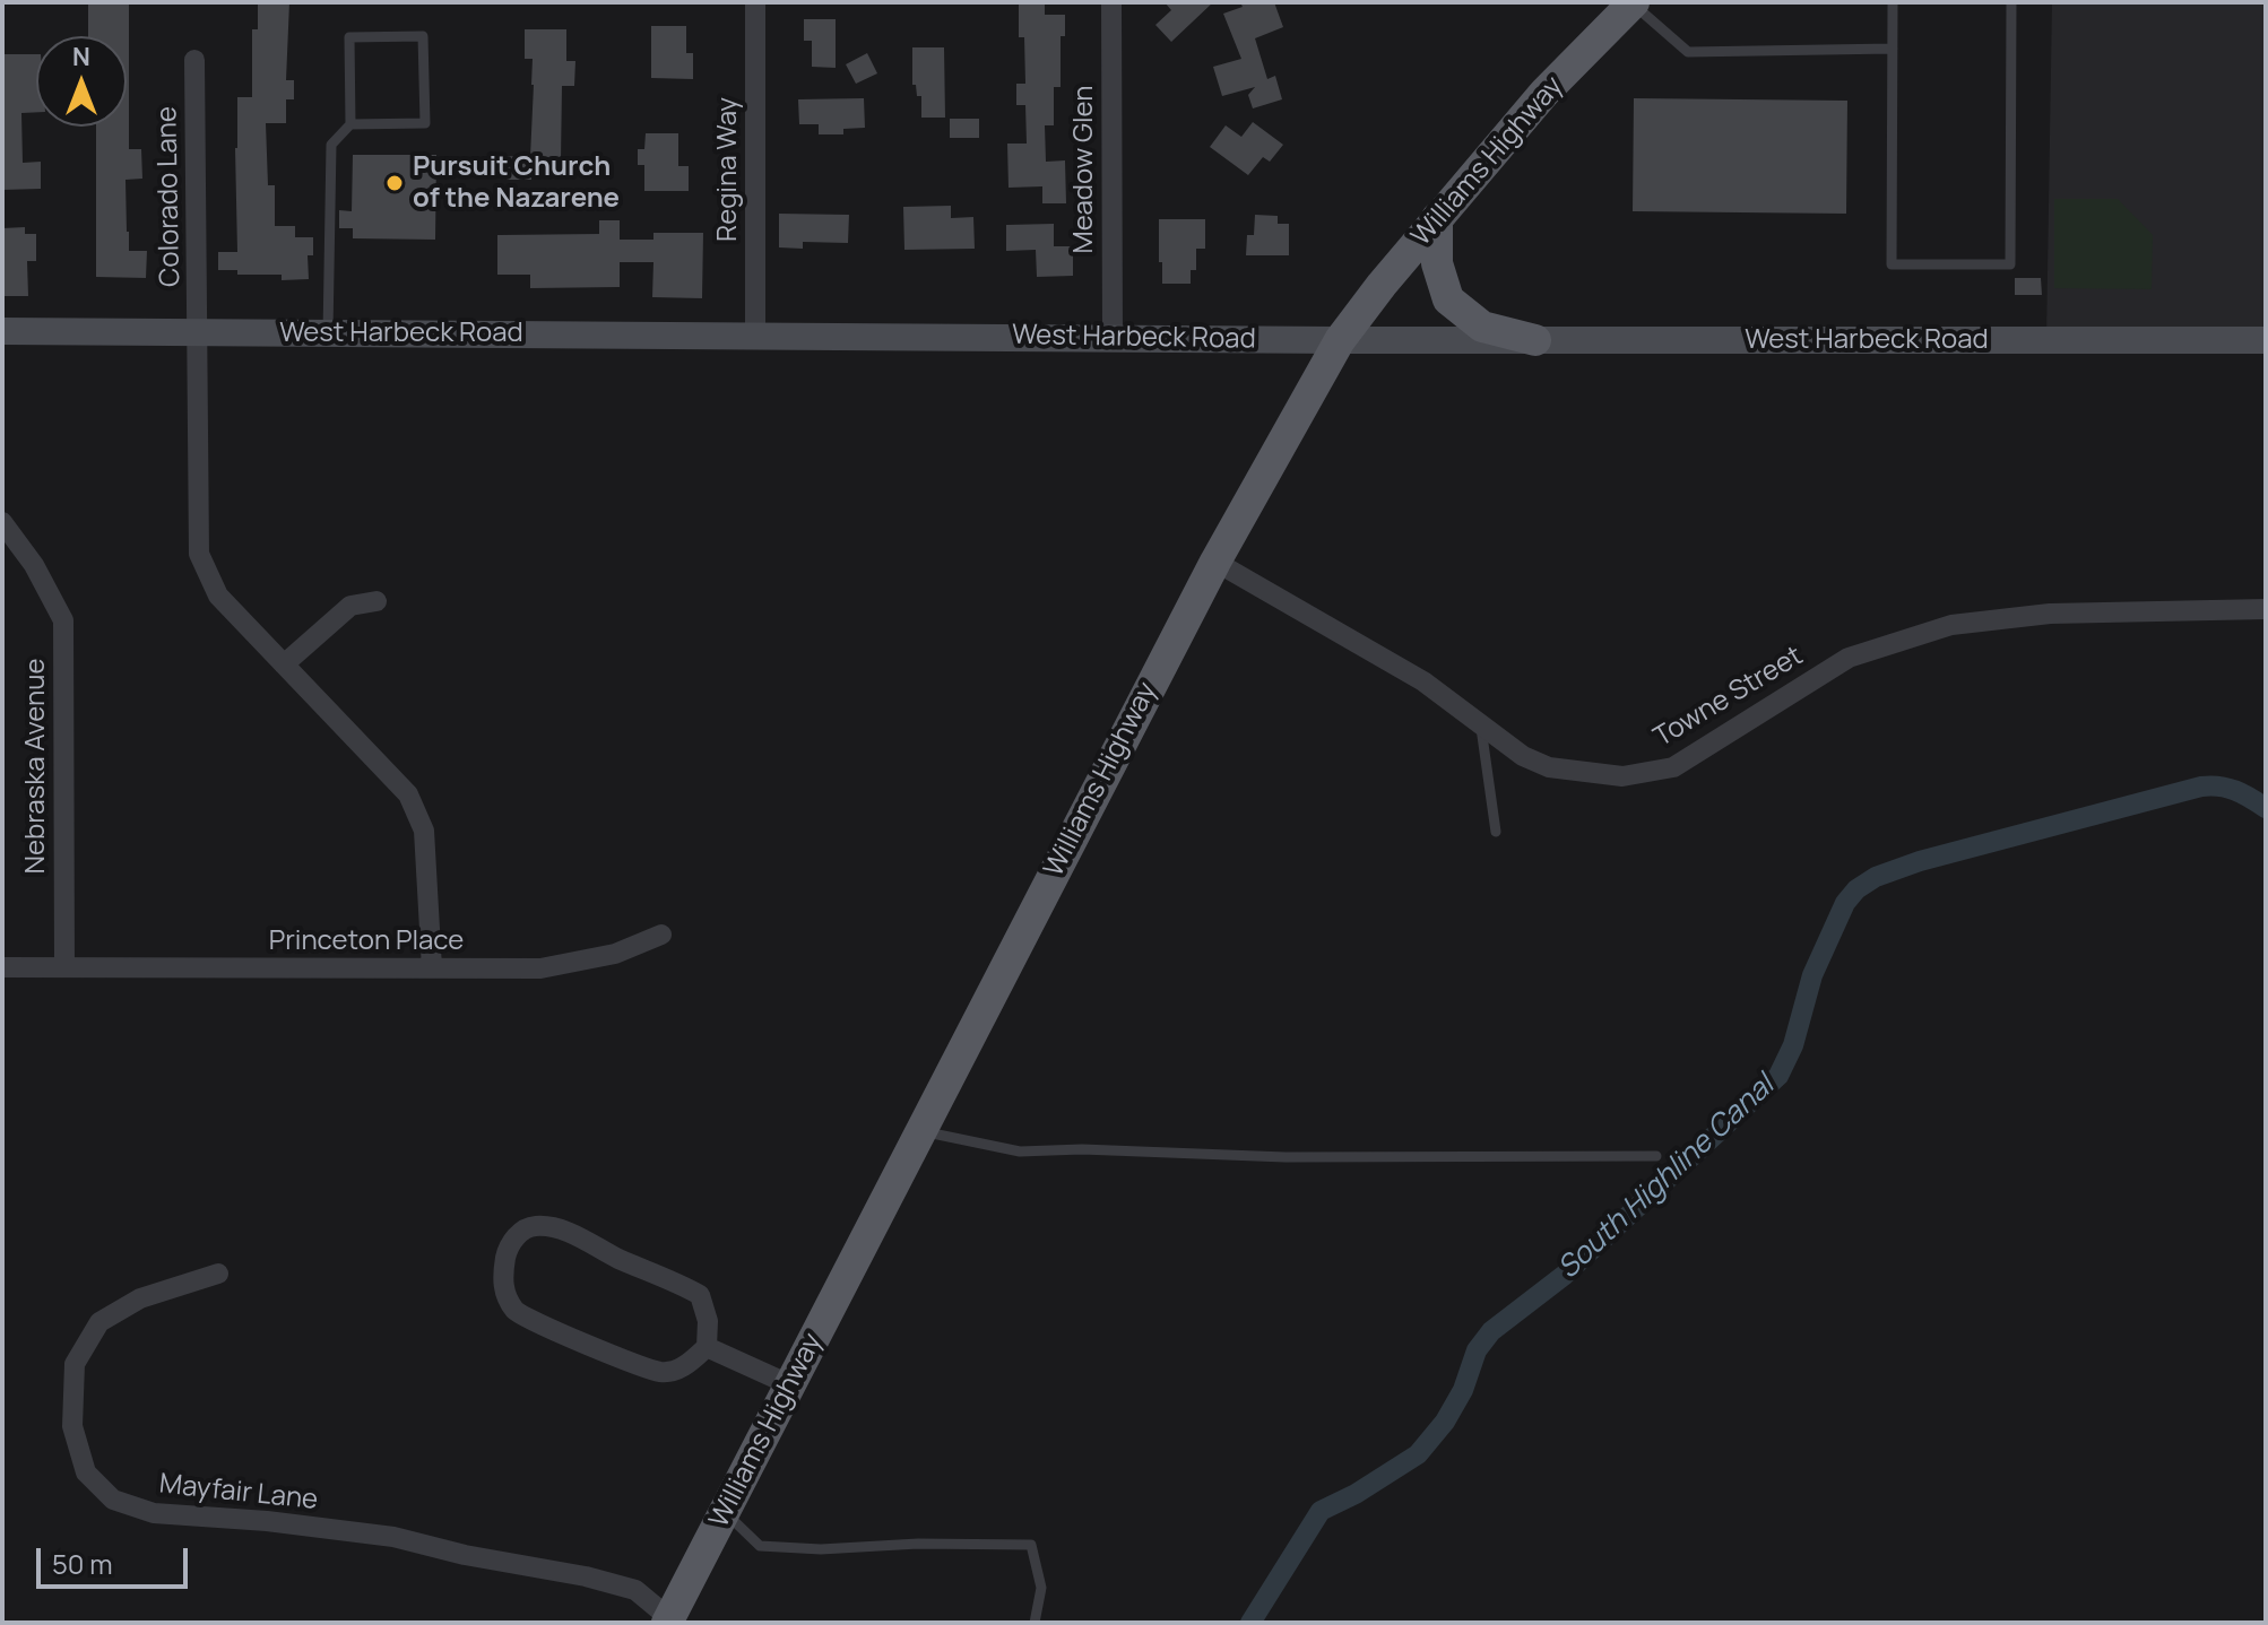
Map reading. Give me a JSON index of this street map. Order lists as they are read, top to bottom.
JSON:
{
  "streets": {
    "main road": ["Williams Highway"],
    "street": [
      "Regina Way",
      "Meadow Glen",
      "Colorado Lane",
      "West Harbeck Road",
      "Towne Street",
      "Nebraska Avenue",
      "Princeton Place",
      "Mayfair Lane"
    ]
  },
  "crossings": [
    ["Williams Highway", "West Harbeck Road"],
    ["Williams Highway", "Towne Street"],
    ["Williams Highway", "Mayfair Lane"],
    ["Regina Way", "West Harbeck Road"],
    ["Meadow Glen", "West Harbeck Road"],
    ["Colorado Lane", "West Harbeck Road"],
    ["Colorado Lane", "Princeton Place"],
    ["Nebraska Avenue", "Princeton Place"]
  ],
  "water": ["South Highline Canal"],
  "places": ["Pursuit Church of the Nazarene"],
  "scale_bar": "50 m",
  "north": "top"
}
